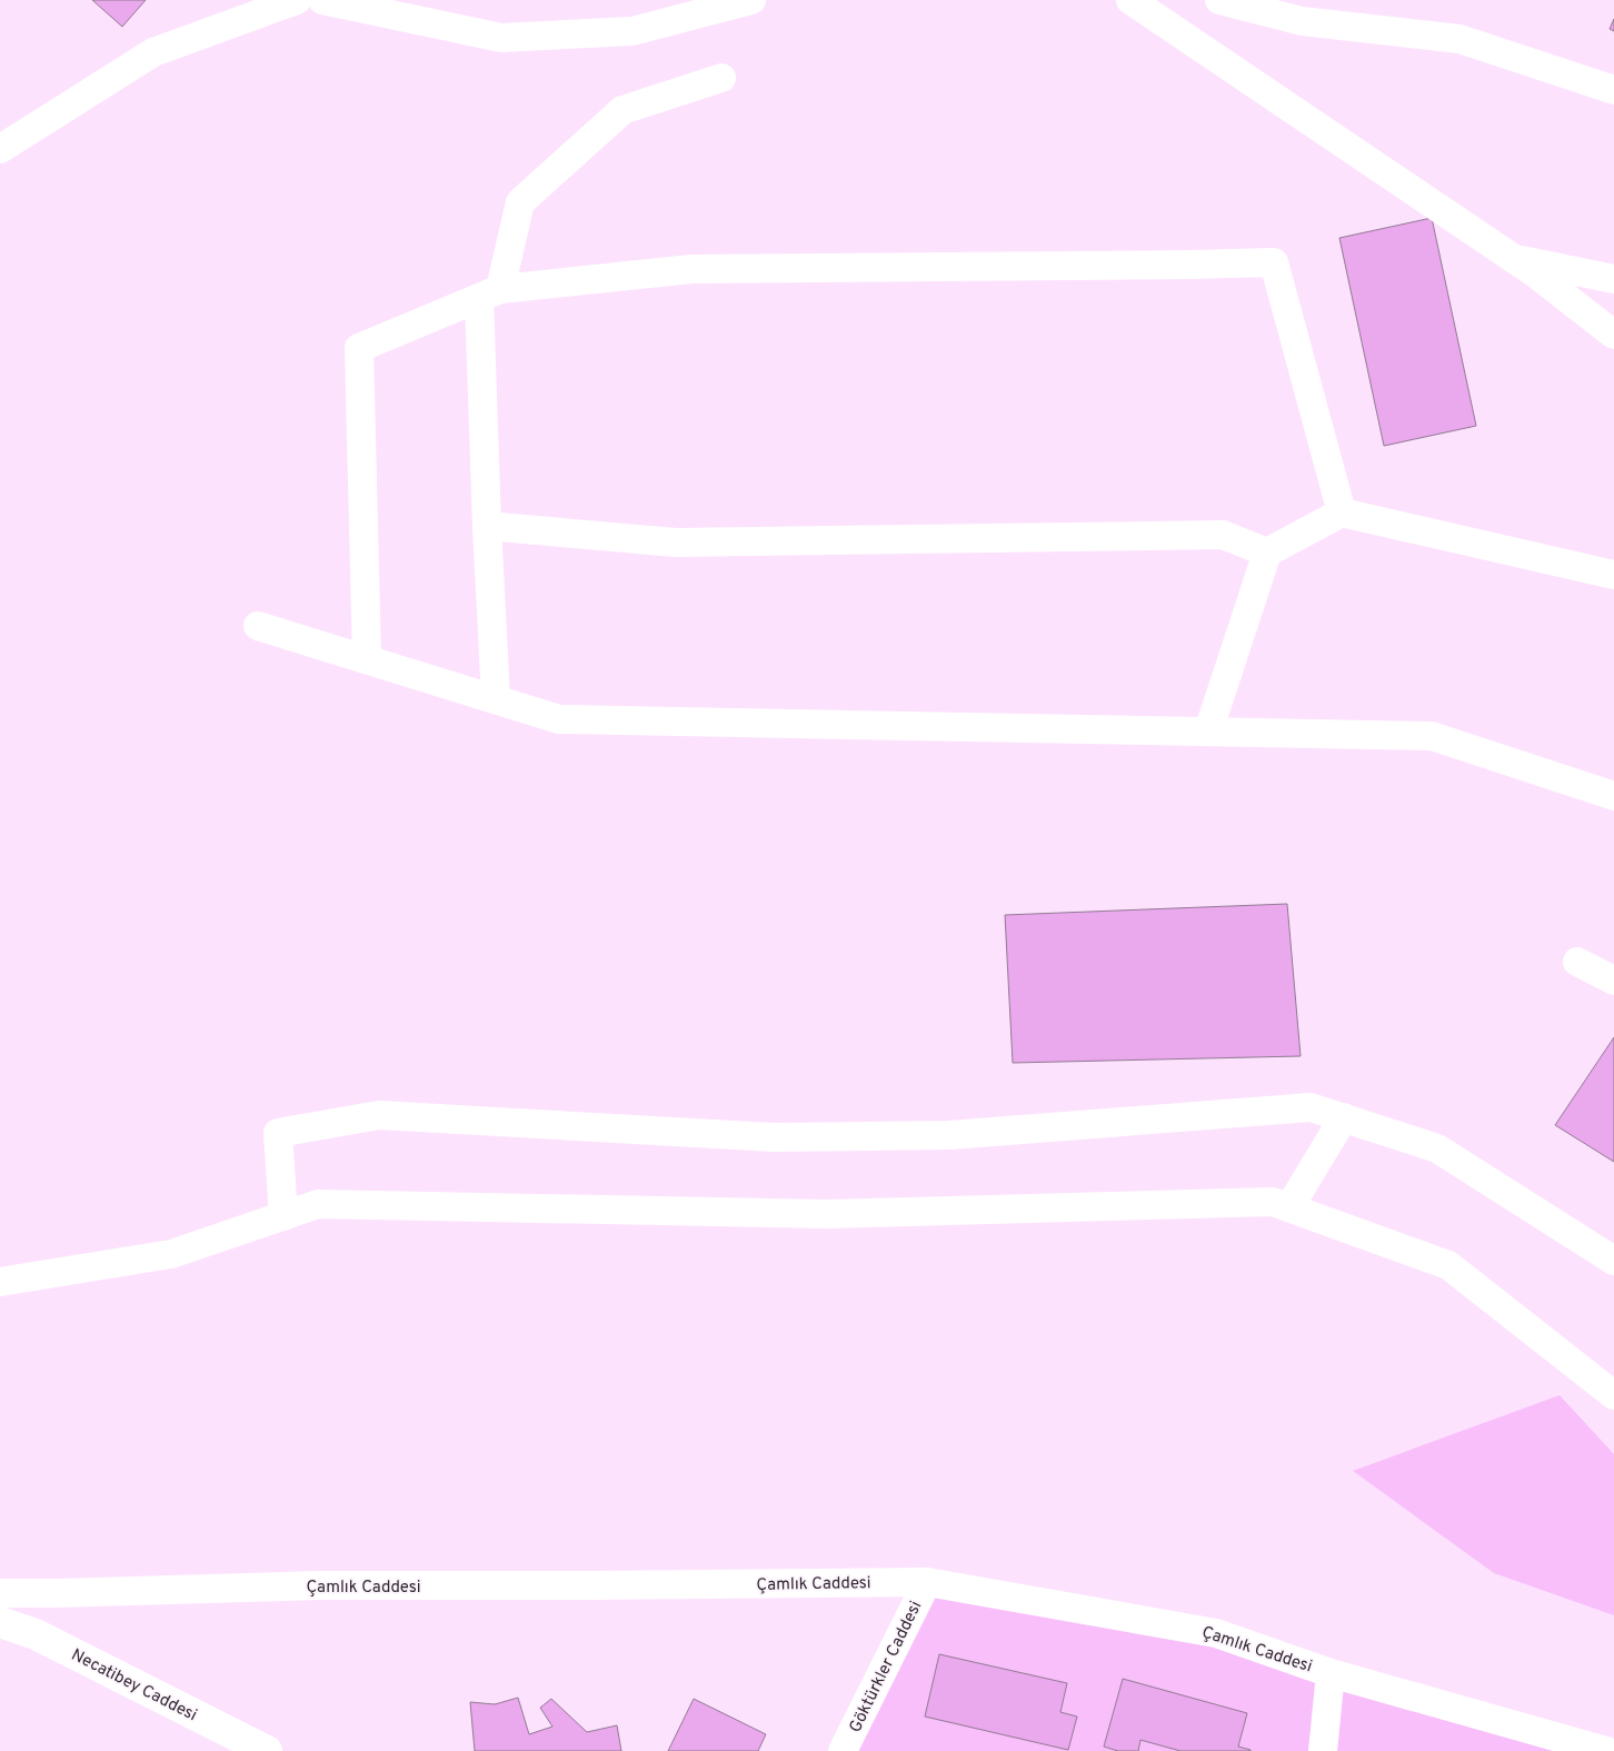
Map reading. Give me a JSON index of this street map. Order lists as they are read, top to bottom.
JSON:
{
  "streets": {
    "street": ["Çamlık Caddesi", "Göktürkler Caddesi", "Necatibey Caddesi"]
  },
  "crossings": [
    ["Çamlık Caddesi", "Göktürkler Caddesi"]
  ]
}
